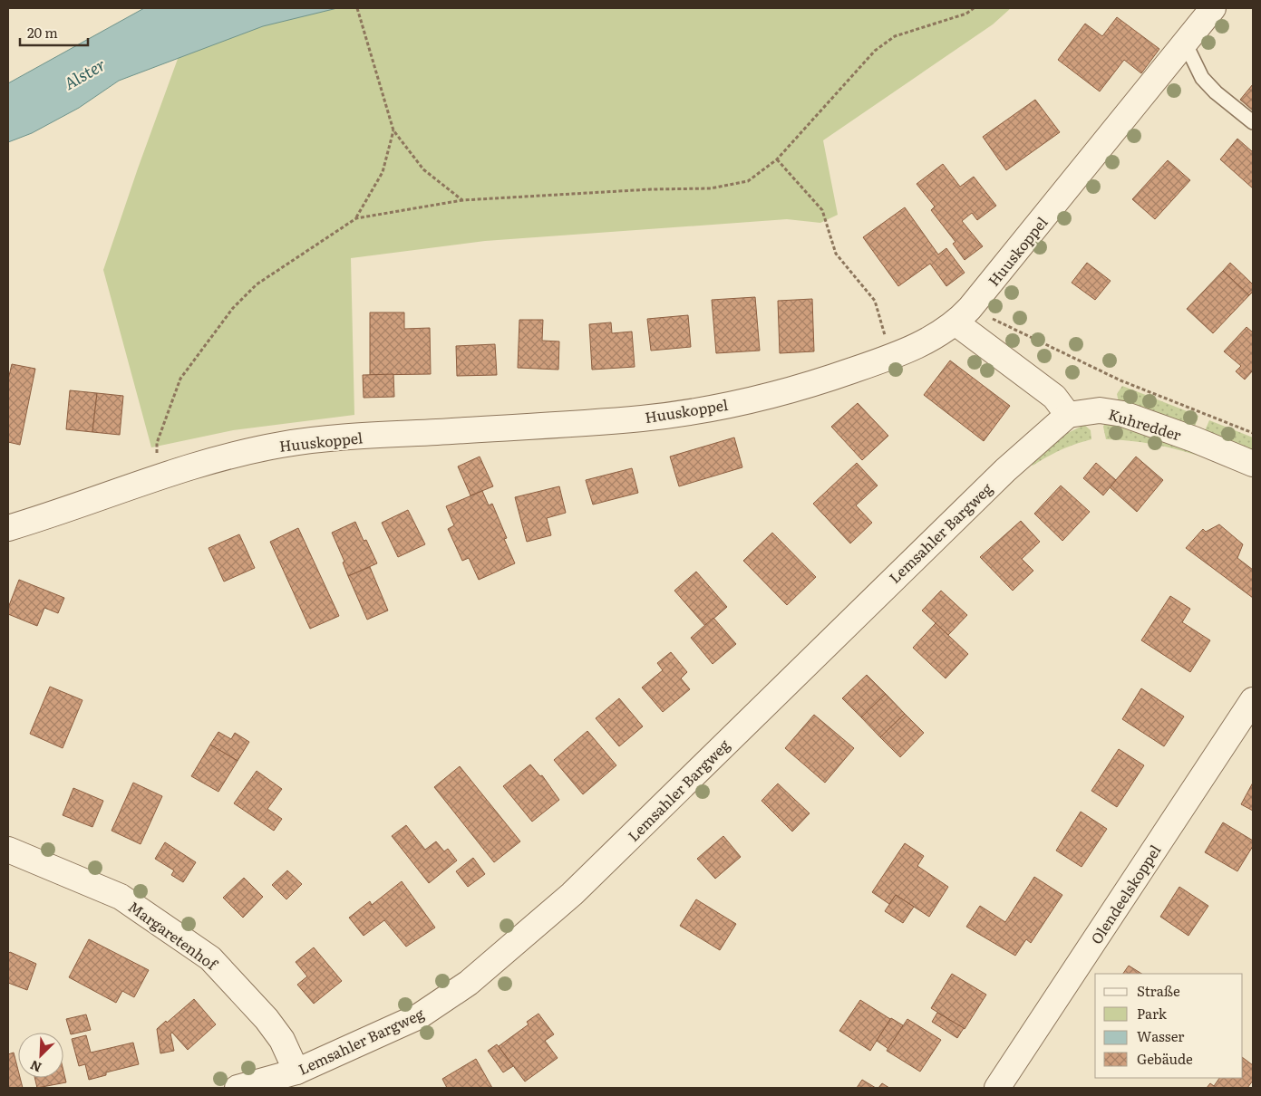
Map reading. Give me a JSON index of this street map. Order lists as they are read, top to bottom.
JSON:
{
  "streets": {
    "street": [
      "Huuskoppel",
      "Kuhredder",
      "Lemsahler Bargweg",
      "Olendeelskoppel",
      "Margaretenhof"
    ]
  },
  "crossings": [
    ["Kuhredder", "Lemsahler Bargweg"],
    ["Lemsahler Bargweg", "Margaretenhof"]
  ],
  "water": ["Alster"],
  "legend": [
    "Straße",
    "Park",
    "Wasser",
    "Gebäude"
  ],
  "scale_bar": "20 m",
  "north": "bottom left"
}
